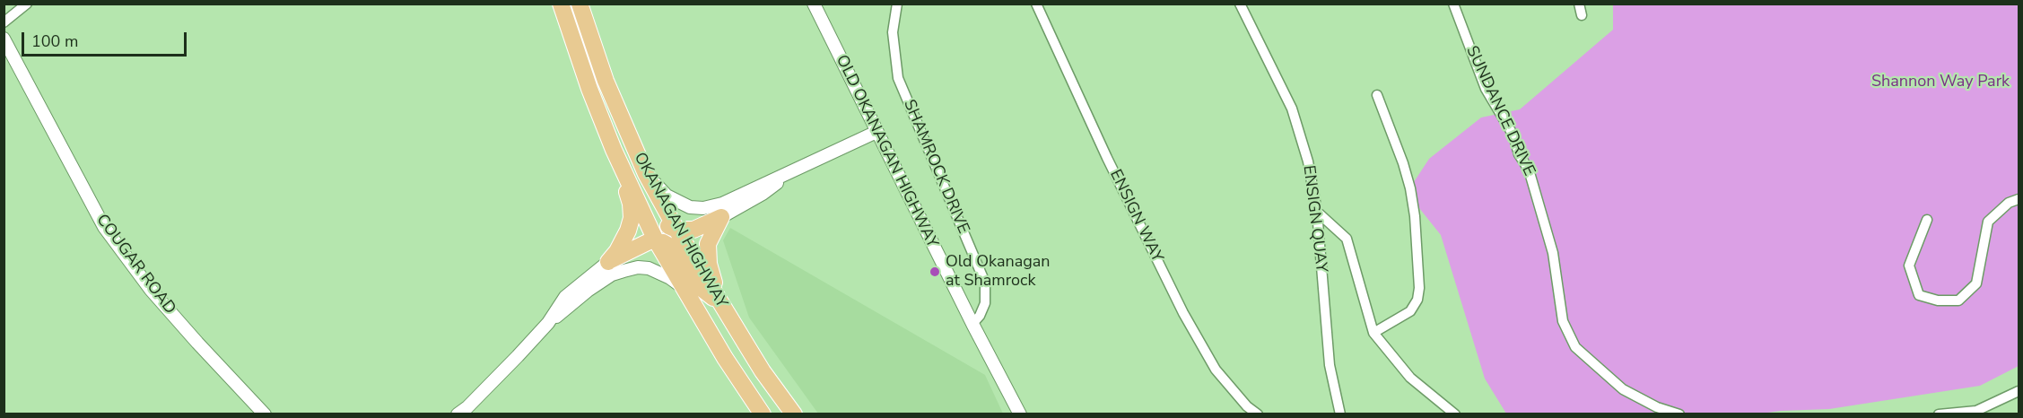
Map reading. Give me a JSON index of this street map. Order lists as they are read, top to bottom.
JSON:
{
  "streets": {
    "highway": ["OKANAGAN HIGHWAY"],
    "street": [
      "SUNDANCE DRIVE",
      "OLD OKANAGAN HIGHWAY",
      "SHAMROCK DRIVE",
      "ENSIGN WAY",
      "ENSIGN QUAY",
      "COUGAR ROAD"
    ]
  },
  "crossings": [
    ["OLD OKANAGAN HIGHWAY", "SHAMROCK DRIVE"]
  ],
  "parks": ["Shannon Way Park"],
  "places": ["Old Okanagan at Shamrock"],
  "scale_bar": "100 m"
}
